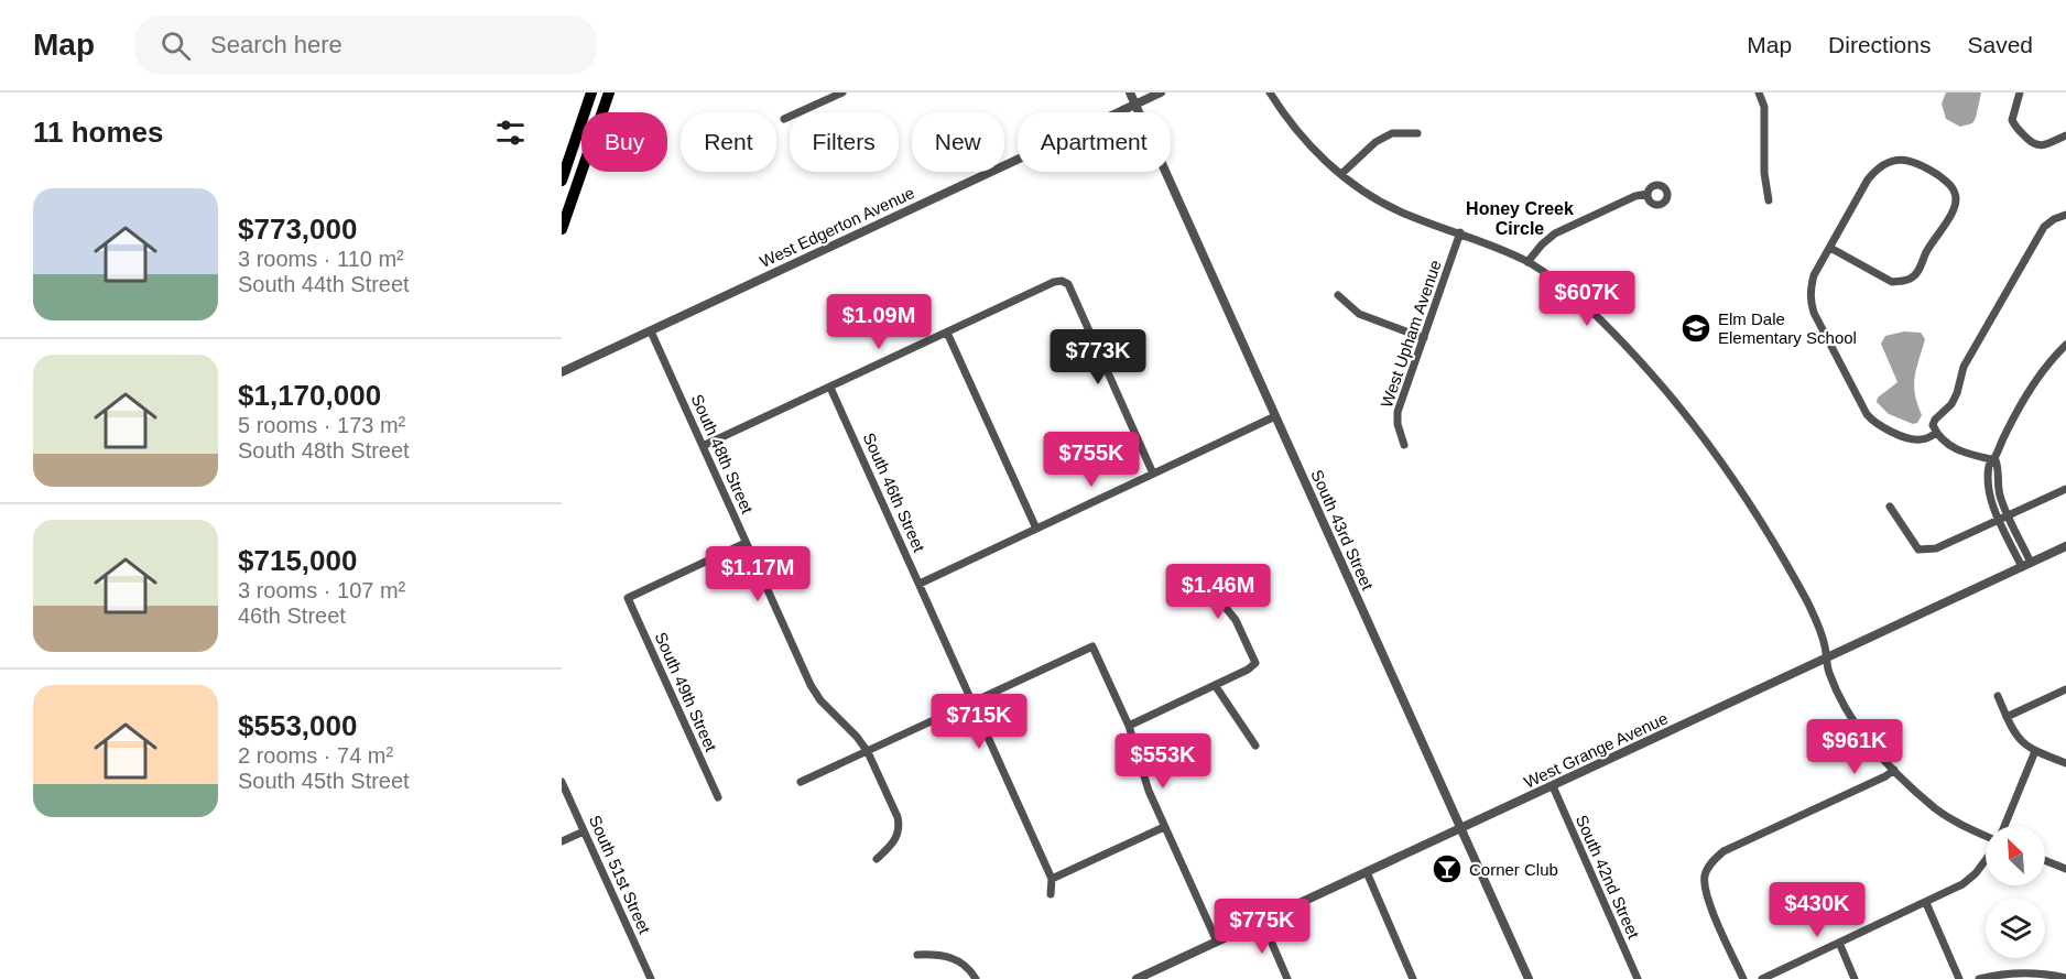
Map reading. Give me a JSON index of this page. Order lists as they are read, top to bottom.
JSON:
{
  "streets": {
    "street": [
      "West Edgerton Avenue",
      "West Upham Avenue",
      "South 48th Street",
      "South 46th Street",
      "South 43rd Street",
      "South 49th Street",
      "West Grange Avenue",
      "South 51st Street",
      "South 42nd Street"
    ]
  },
  "crossings": [
    ["West Edgerton Avenue", "South 48th Street"],
    ["West Edgerton Avenue", "South 43rd Street"],
    ["South 48th Street", "South 49th Street"],
    ["South 43rd Street", "West Grange Avenue"],
    ["West Grange Avenue", "South 42nd Street"]
  ],
  "districts": ["Honey Creek Circle"],
  "places": {
    "school or university": ["Elm Dale Elementary School"],
    "bar": ["Corner Club"]
  },
  "north": "top left",
  "page": {
    "header": "Map",
    "search": "Search here",
    "nav": ["Map", "Directions", "Saved"],
    "heading": "11 homes",
    "chip": [
      "Buy",
      "Rent",
      "Filters",
      "New",
      "Apartment"
    ],
    "list": [
      {
        "name": "$773,000",
        "note": "3 rooms · 110 m² · South 44th Street"
      },
      {
        "name": "$1,170,000",
        "note": "5 rooms · 173 m² · South 48th Street"
      },
      {
        "name": "$715,000",
        "note": "3 rooms · 107 m² · 46th Street"
      },
      {
        "name": "$553,000",
        "note": "2 rooms · 74 m² · South 45th Street"
      }
    ],
    "price": [
      "$607K",
      "$1.09M",
      "$773K",
      "$755K",
      "$1.17M",
      "$1.46M",
      "$715K",
      "$961K",
      "$553K",
      "$430K",
      "$775K"
    ]
  }
}
